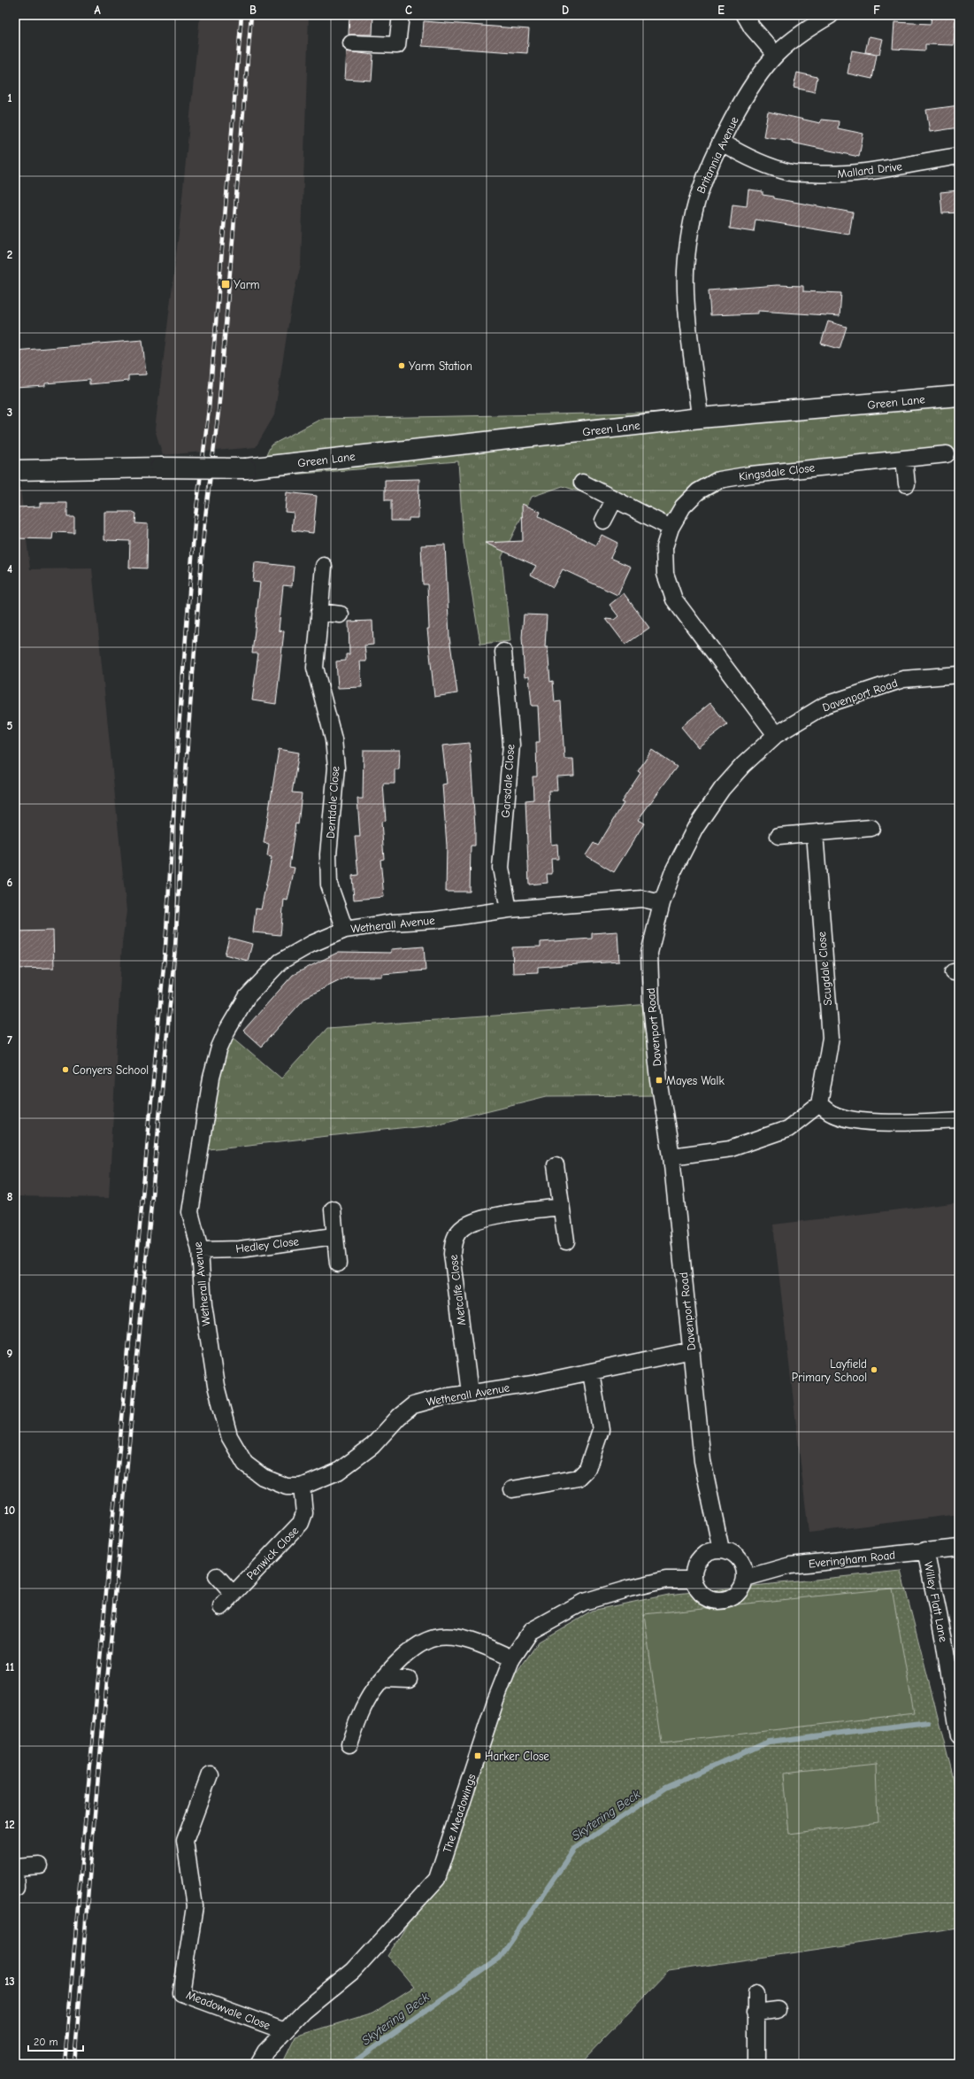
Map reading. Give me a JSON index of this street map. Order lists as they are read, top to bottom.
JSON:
{
  "streets": {
    "main road": ["Green Lane"],
    "street": [
      "Britannia Avenue",
      "Mallard Drive",
      "Kingsdale Close",
      "Davenport Road",
      "Garsdale Close",
      "Dentdale Close",
      "Wetherall Avenue",
      "Scugdale Close",
      "Hedley Close",
      "Metcalfe Close",
      "Penwick Close",
      "Everingham Road",
      "Willey Flatt Lane",
      "The Meadowings",
      "Meadowvale Close"
    ]
  },
  "crossings": [
    ["Britannia Avenue", "Mallard Drive"],
    ["Britannia Avenue", "Green Lane"],
    ["Kingsdale Close", "Davenport Road"],
    ["Davenport Road", "Wetherall Avenue"],
    ["Davenport Road", "Everingham Road"],
    ["Davenport Road", "The Meadowings"],
    ["Garsdale Close", "Wetherall Avenue"],
    ["Dentdale Close", "Wetherall Avenue"],
    ["Wetherall Avenue", "Hedley Close"],
    ["Wetherall Avenue", "Metcalfe Close"],
    ["Wetherall Avenue", "Penwick Close"],
    ["Everingham Road", "Willey Flatt Lane"],
    ["Everingham Road", "The Meadowings"],
    ["The Meadowings", "Meadowvale Close"]
  ],
  "water": ["Skytering Beck"],
  "places": {
    "transit": ["Yarm", "Mayes Walk", "Harker Close"],
    "other": ["Yarm Station", "Conyers School", "Layfield Primary School"]
  },
  "scale_bar": "20 m",
  "grid": {
    "columns": [
      "A",
      "B",
      "C",
      "D",
      "E",
      "F"
    ],
    "rows": [
      "1",
      "2",
      "3",
      "4",
      "5",
      "6",
      "7",
      "8",
      "9",
      "10",
      "11",
      "12",
      "13"
    ]
  }
}
